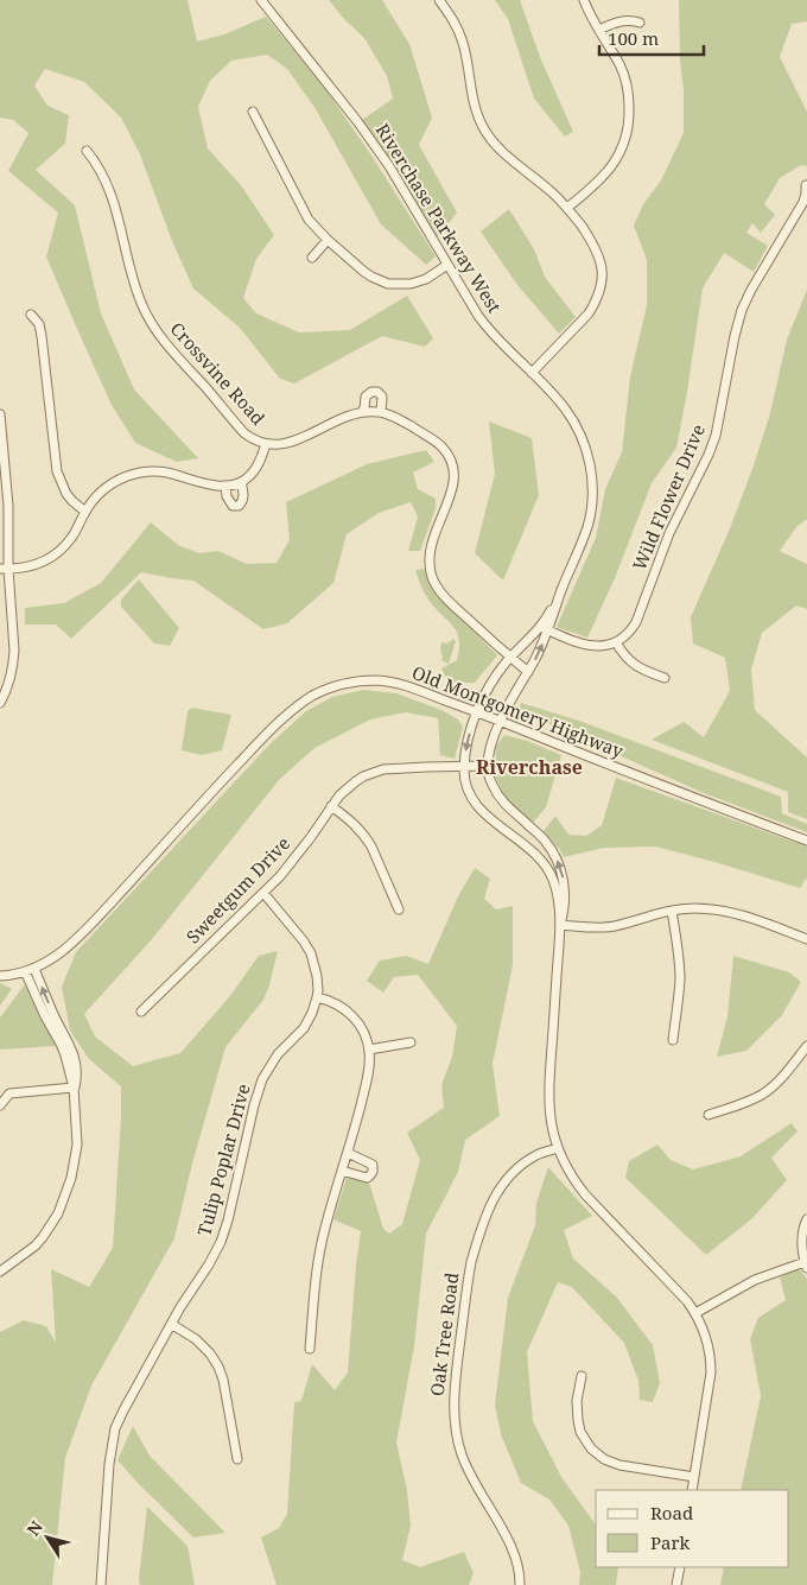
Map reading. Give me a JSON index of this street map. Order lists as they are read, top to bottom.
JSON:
{
  "streets": {
    "street": [
      "Riverchase Parkway West",
      "Crossvine Road",
      "Wild Flower Drive",
      "Old Montgomery Highway",
      "Sweetgum Drive",
      "Tulip Poplar Drive",
      "Oak Tree Road"
    ]
  },
  "crossings": [
    ["Riverchase Parkway West", "Crossvine Road"],
    ["Riverchase Parkway West", "Old Montgomery Highway"],
    ["Riverchase Parkway West", "Sweetgum Drive"],
    ["Riverchase Parkway West", "Oak Tree Road"],
    ["Sweetgum Drive", "Tulip Poplar Drive"]
  ],
  "districts": ["Riverchase"],
  "legend": ["Road", "Park"],
  "scale_bar": "100 m",
  "north": "top left"
}
